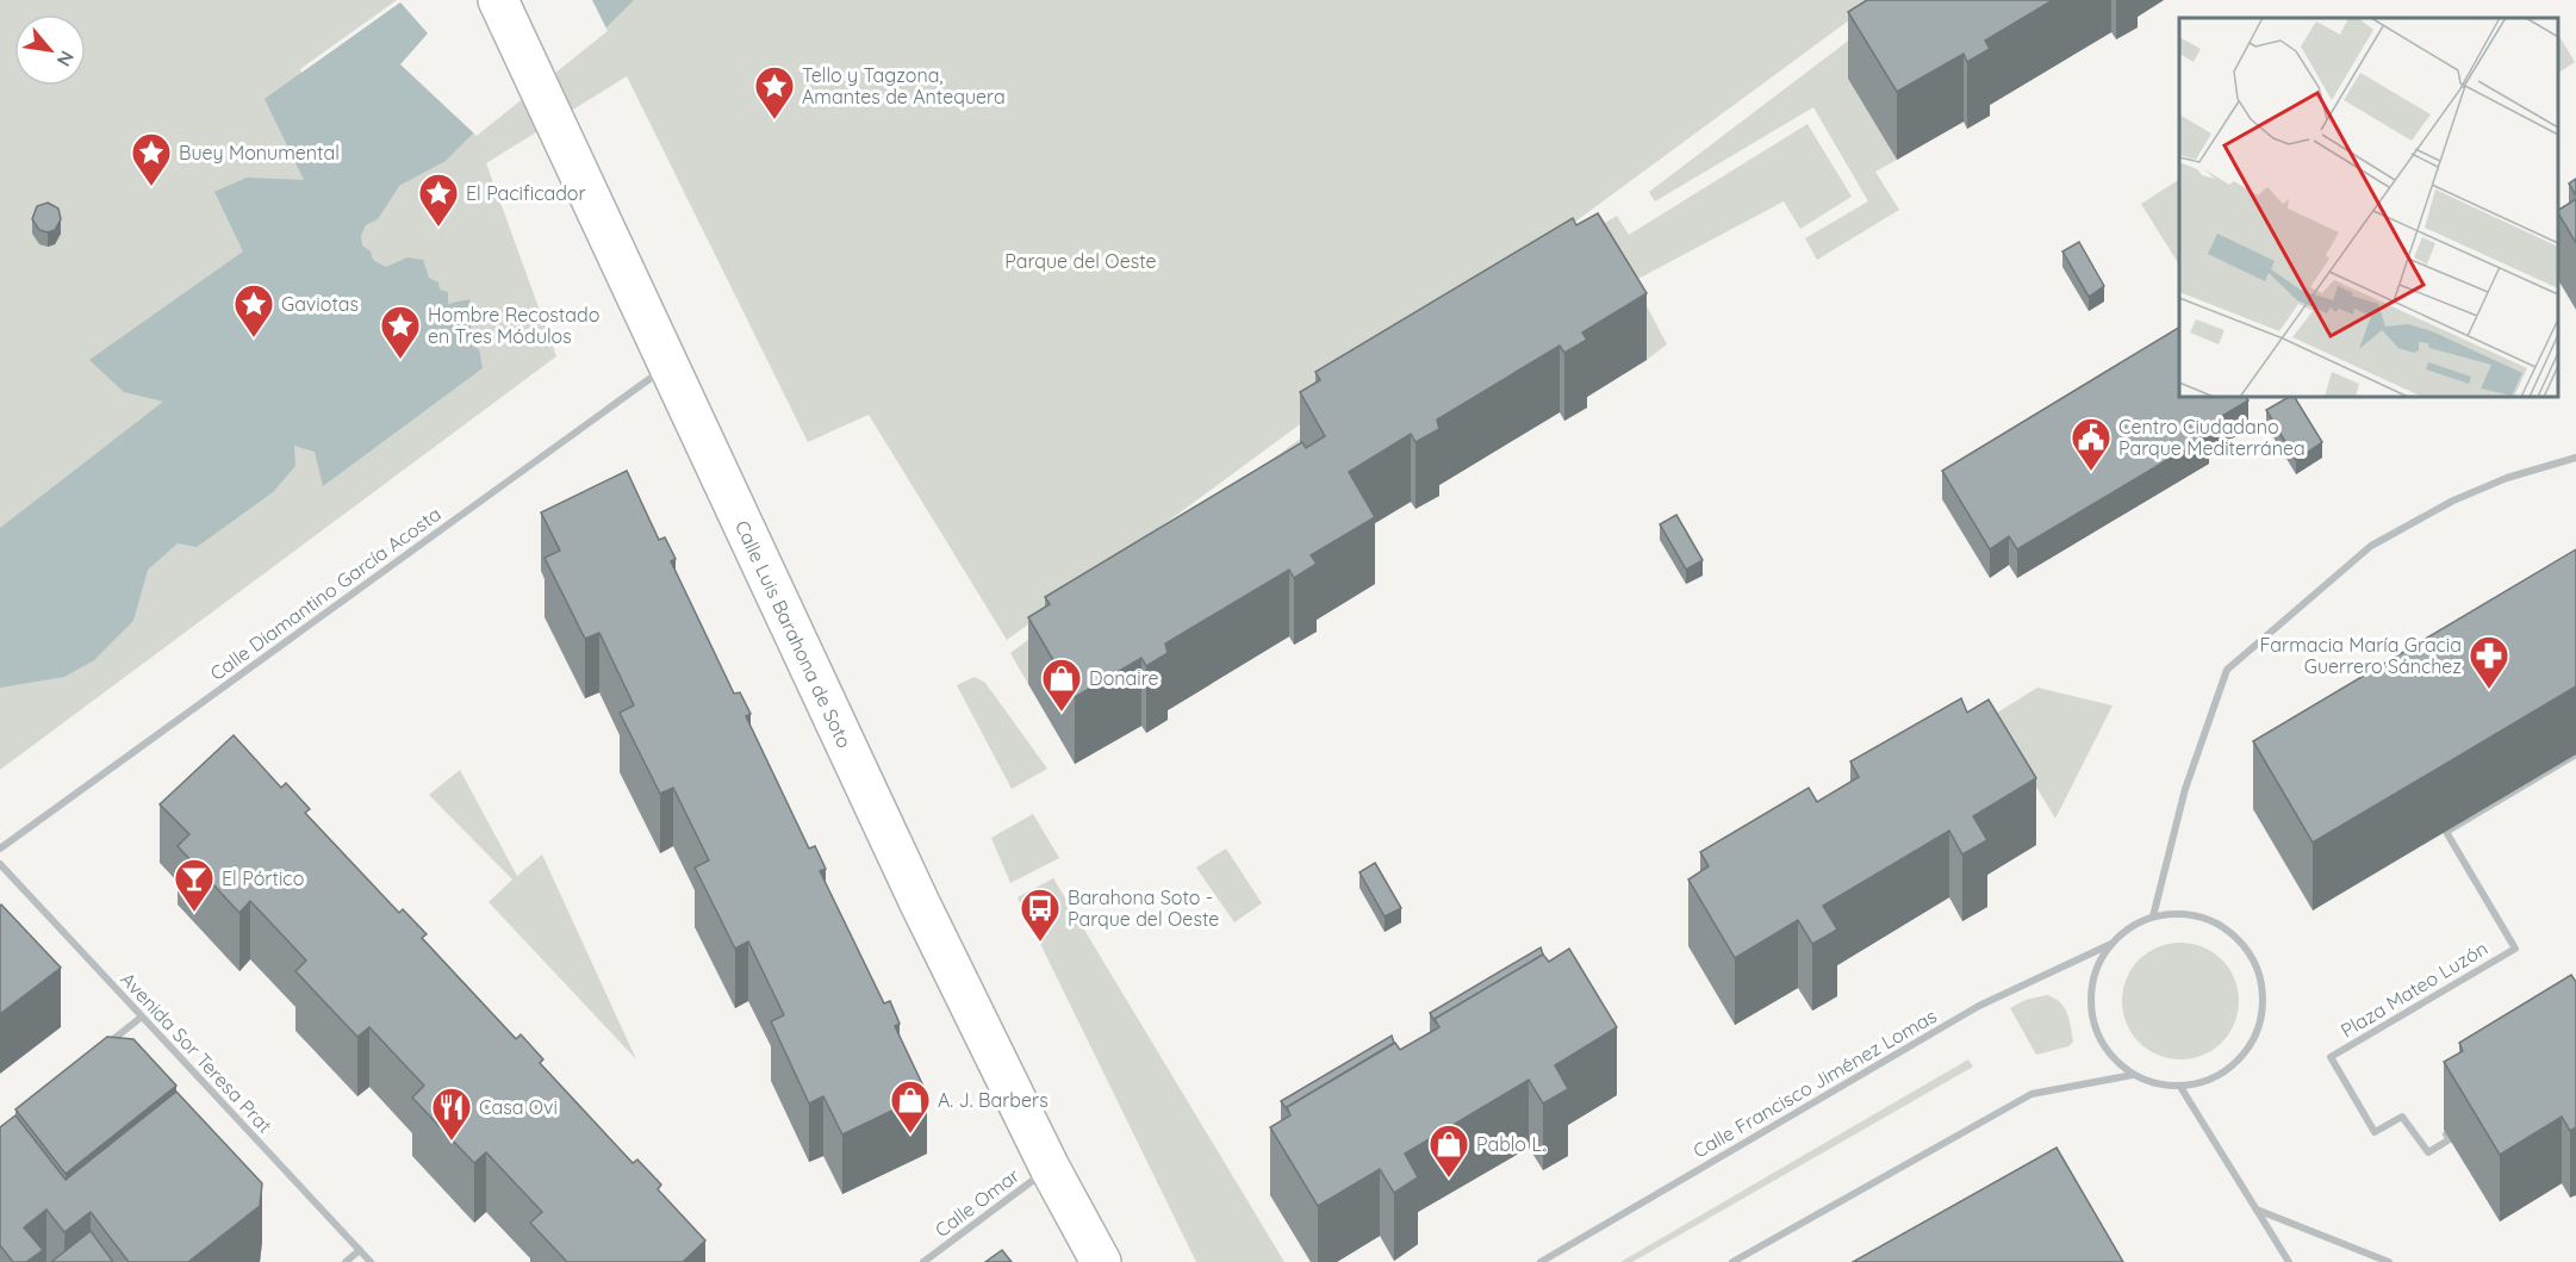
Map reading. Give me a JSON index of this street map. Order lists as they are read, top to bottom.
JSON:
{
  "streets": {
    "main road": ["Calle Luis Barahona de Soto"],
    "street": [
      "Calle Diamantino García Acosta",
      "Plaza Mateo Luzón",
      "Avenida Sor Teresa Prat",
      "Calle Francisco Jiménez Lomas",
      "Calle Omar"
    ]
  },
  "crossings": [
    ["Calle Diamantino García Acosta", "Calle Luis Barahona de Soto"],
    ["Calle Luis Barahona de Soto", "Calle Omar"]
  ],
  "parks": ["Parque del Oeste"],
  "places": {
    "place": [
      "Tello y Tagzona, Amantes de Antequera",
      "Buey Monumental",
      "El Pacificador",
      "Gaviotas",
      "Hombre Recostado en Tres Módulos"
    ],
    "public building": ["Centro Ciudadano Parque Mediterránea"],
    "pharmacy": ["Farmacia María Gracia Guerrero Sánchez"],
    "shop": ["Donaire", "A. J. Barbers", "Pablo L."],
    "bar": ["El Pórtico"],
    "bus stop": ["Barahona Soto - Parque del Oeste"],
    "restaurant": ["Casa Ovi"]
  },
  "north": "bottom right"
}
